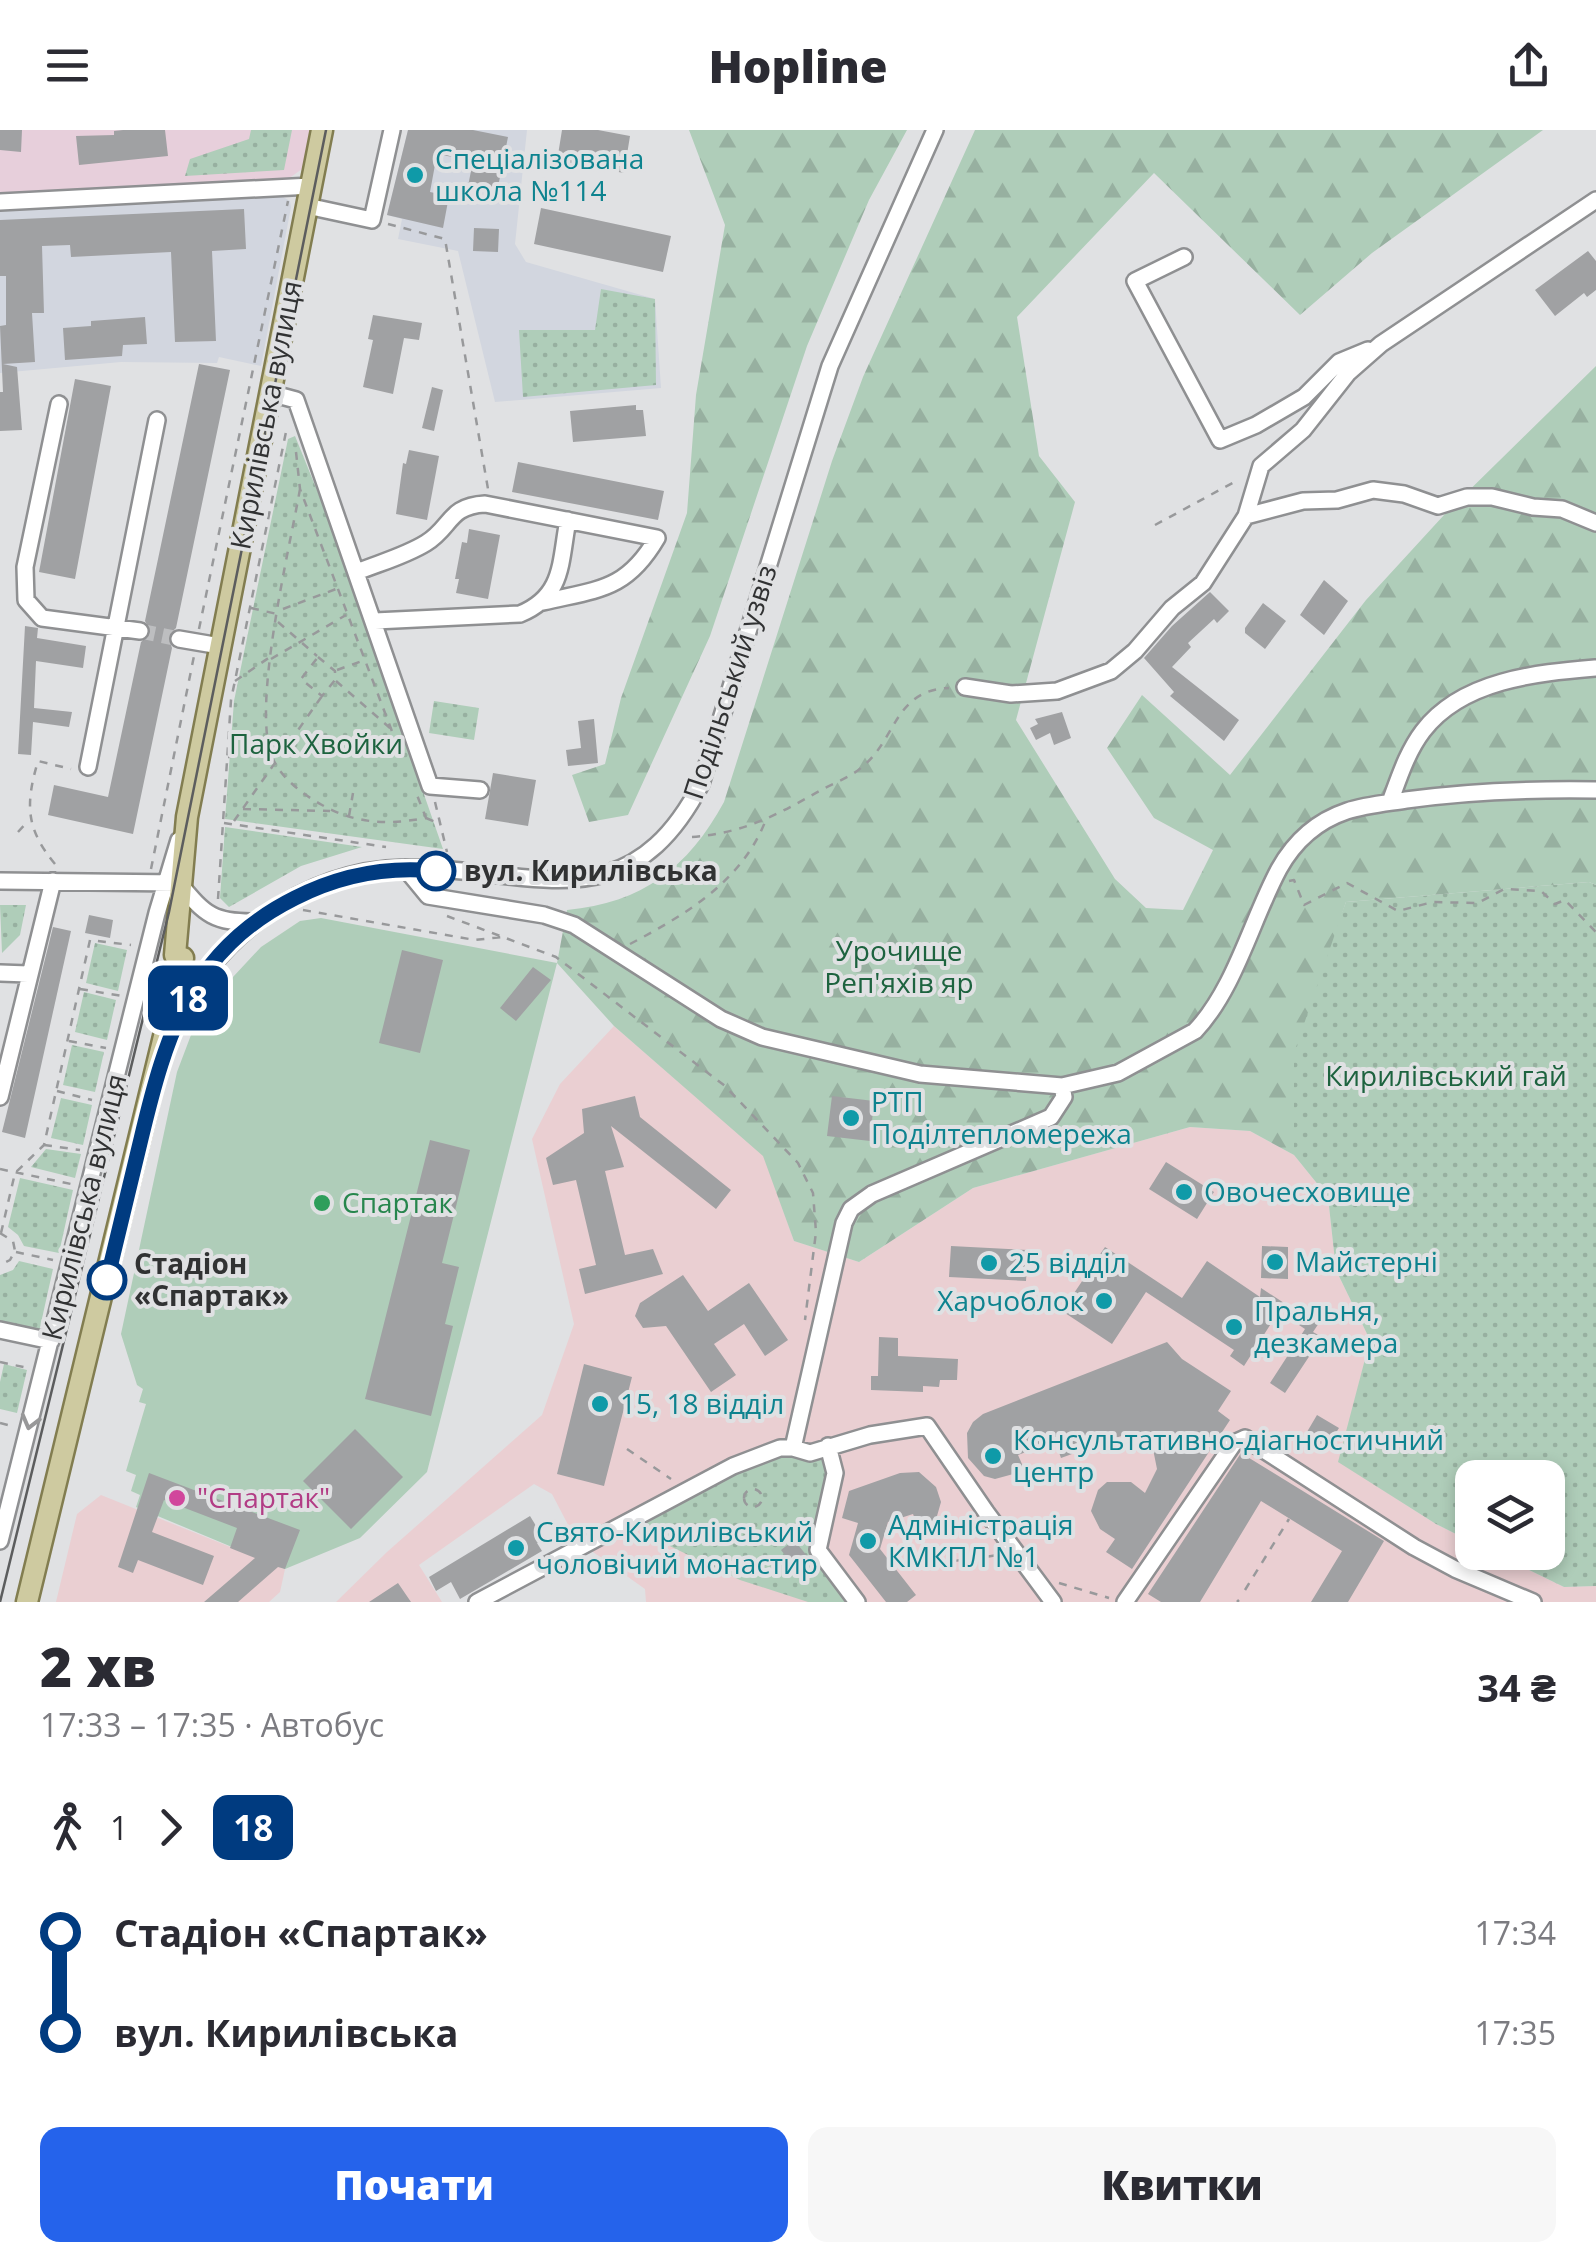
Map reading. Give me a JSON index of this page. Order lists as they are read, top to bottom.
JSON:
{
  "streets": {
    "main road": ["Кирилівська вулиця"],
    "street": ["Подільський узвіз"]
  },
  "crossings": [
    ["Кирилівська вулиця", "Подільський узвіз"]
  ],
  "parks": ["Парк Хвойки", "Урочище Реп'яхів яр", "Кирилівський гай"],
  "places": [
    "Спеціалізована школа №114",
    "вул. Кирилівська",
    "РТП Поділтепломережа",
    "Овочесховище",
    "Спартак",
    "Майстерні",
    "25 відділ",
    "Стадіон «Спартак»",
    "Харчоблок",
    "Пральня, дезкамера",
    "15, 18 відділ",
    "Консультативно-діагностичний центр",
    "\"Спартак\"",
    "Адміністрація КМКПЛ №1",
    "Свято-Кирилівський чоловічий монастир"
  ],
  "lines": ["bus line 18"],
  "page": {
    "header": "Hopline",
    "on_map": "18",
    "heading": ["2 хв", "17:33 – 17:35 · Автобус", "34 ₴"],
    "legs": ["1", "18"],
    "list": [
      {
        "name": "Стадіон «Спартак»",
        "value": "17:34"
      },
      {
        "name": "вул. Кирилівська",
        "value": "17:35"
      }
    ],
    "buttons": ["Почати", "Квитки"]
  }
}
